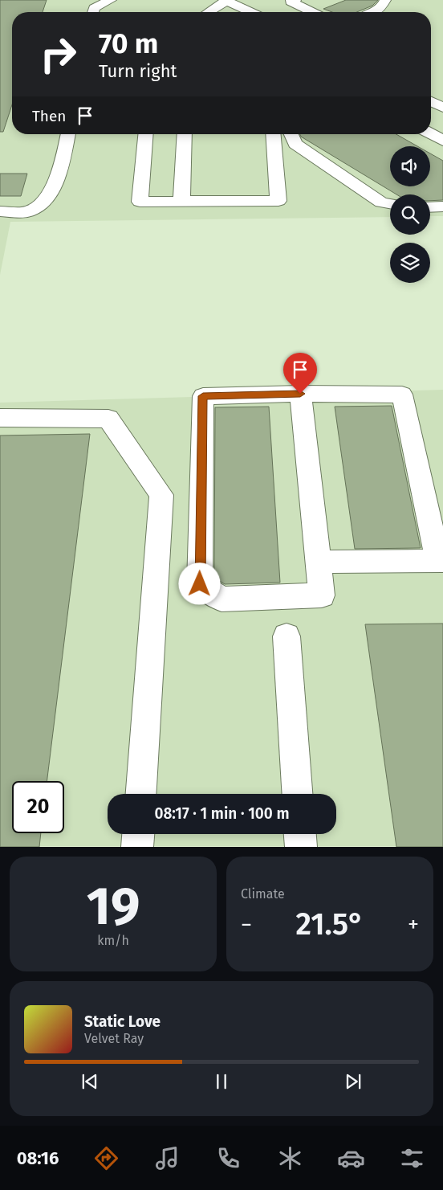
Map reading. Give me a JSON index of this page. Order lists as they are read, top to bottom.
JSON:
{
  "page": {
    "turn": ["70 m", "Turn right"],
    "then": "Then",
    "limit": "20",
    "trip": "08:17 · 1 min · 100 m",
    "tile": [
      ["19", "km/h"],
      "Climate"
    ],
    "heat": ["−", "21.5°", "+"],
    "song": ["Static Love", "Velvet Ray"],
    "tabs": "08:16"
  }
}
